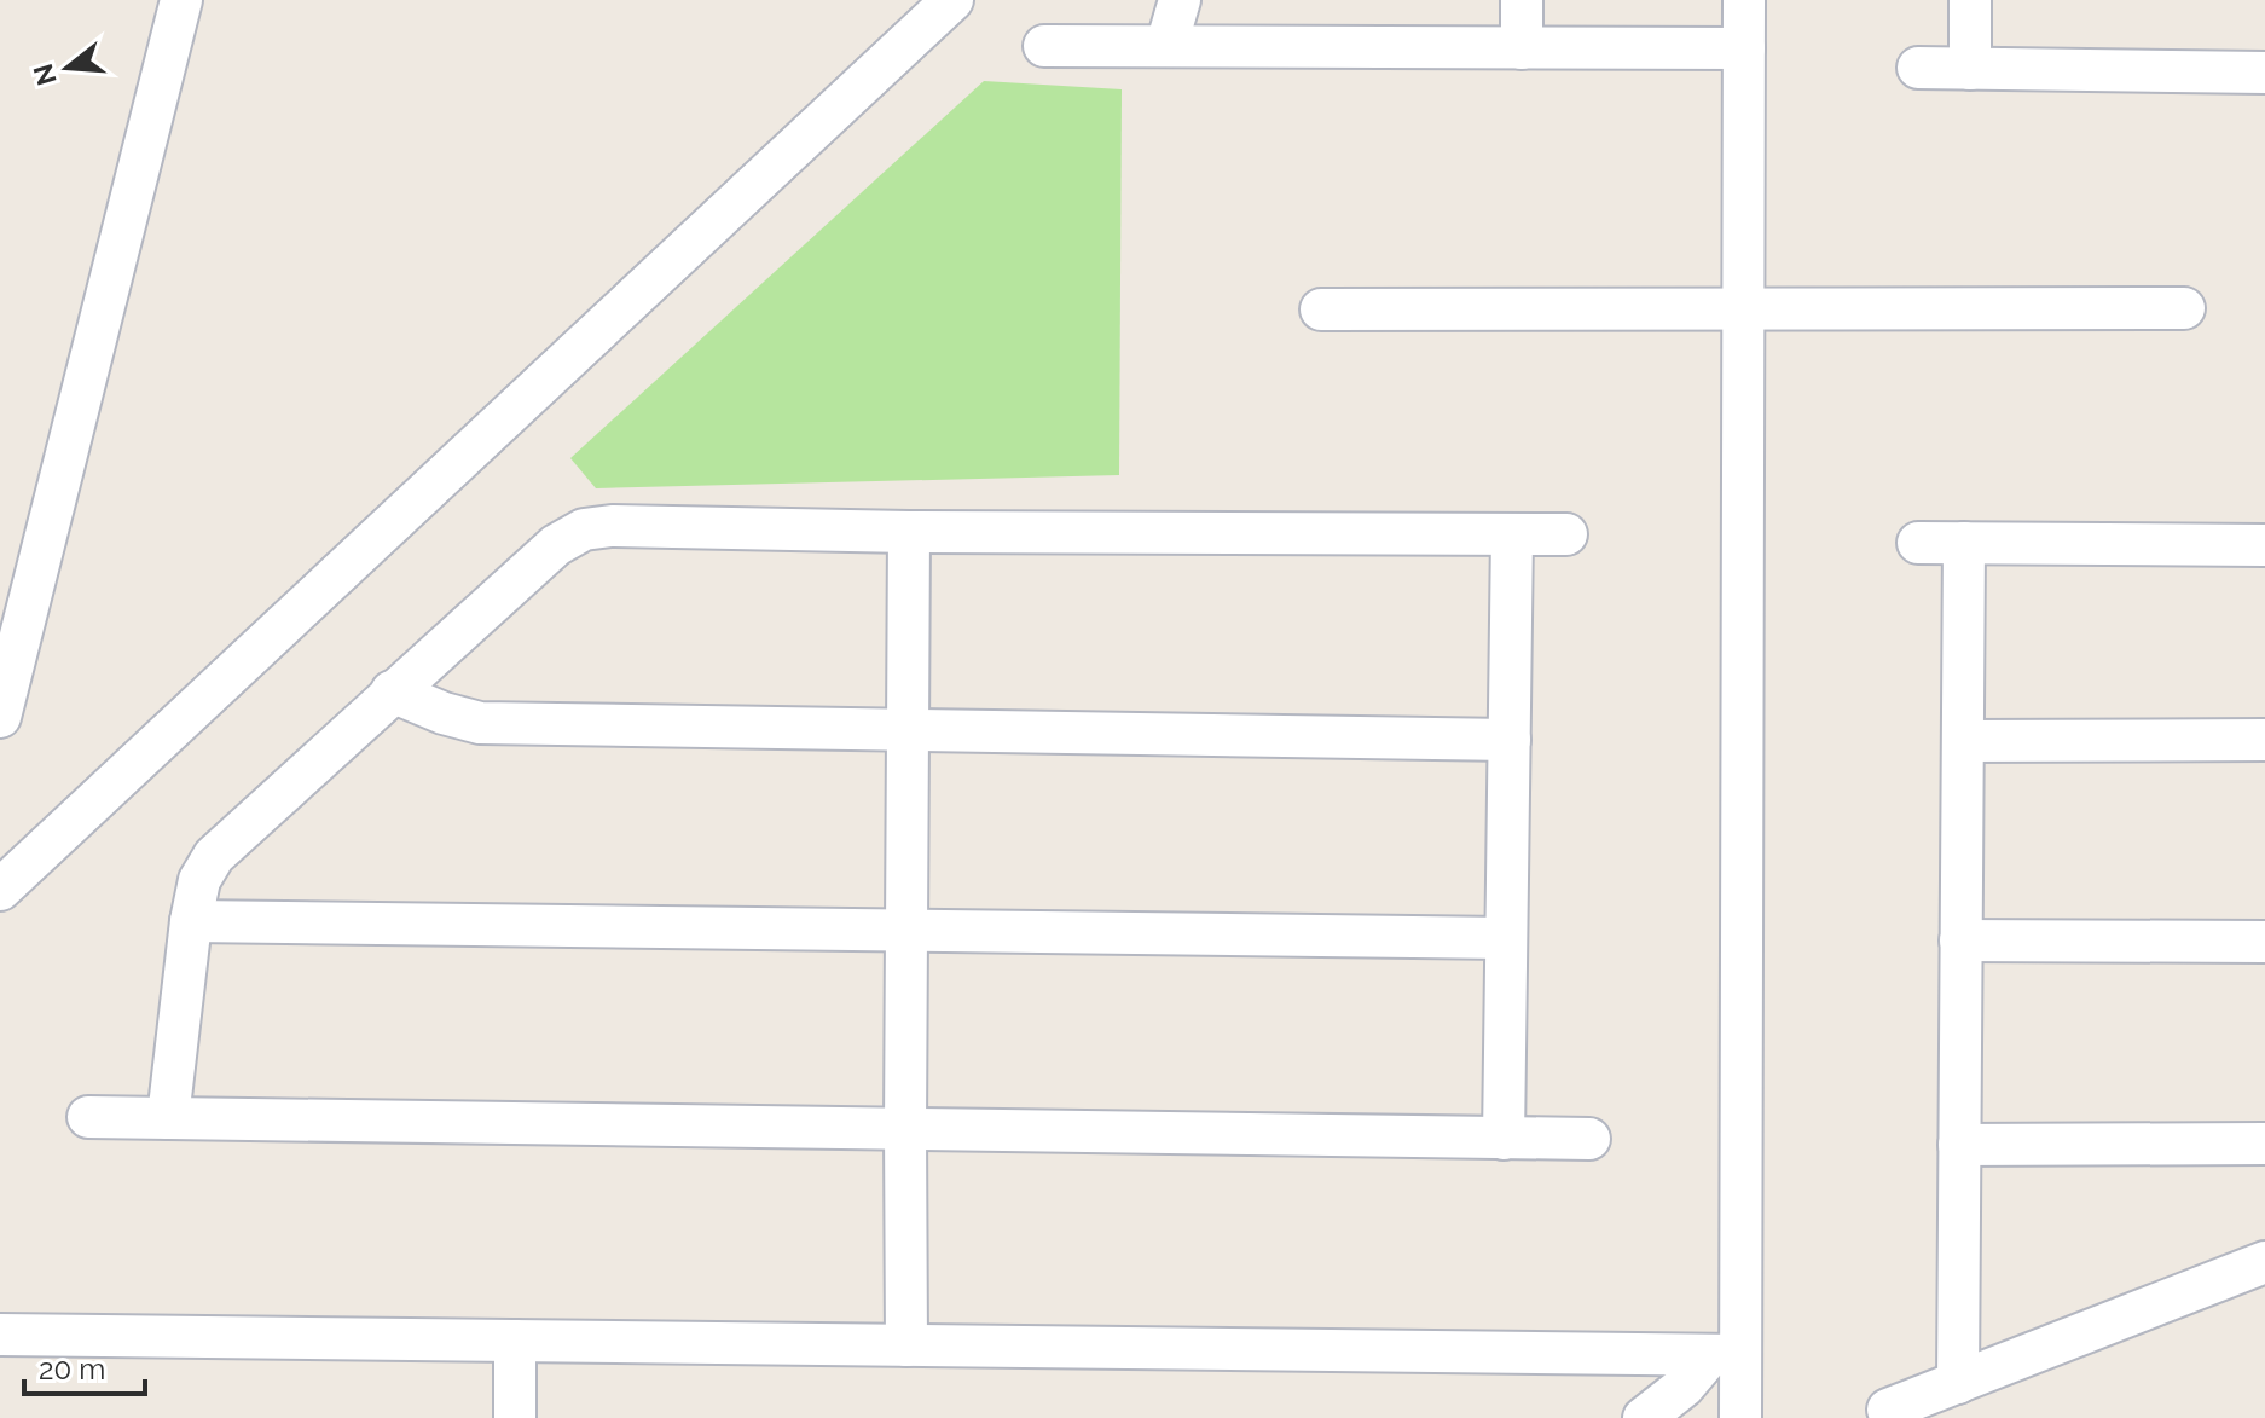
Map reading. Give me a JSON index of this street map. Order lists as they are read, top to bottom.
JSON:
{
  "scale_bar": "20 m",
  "north": "left"
}
